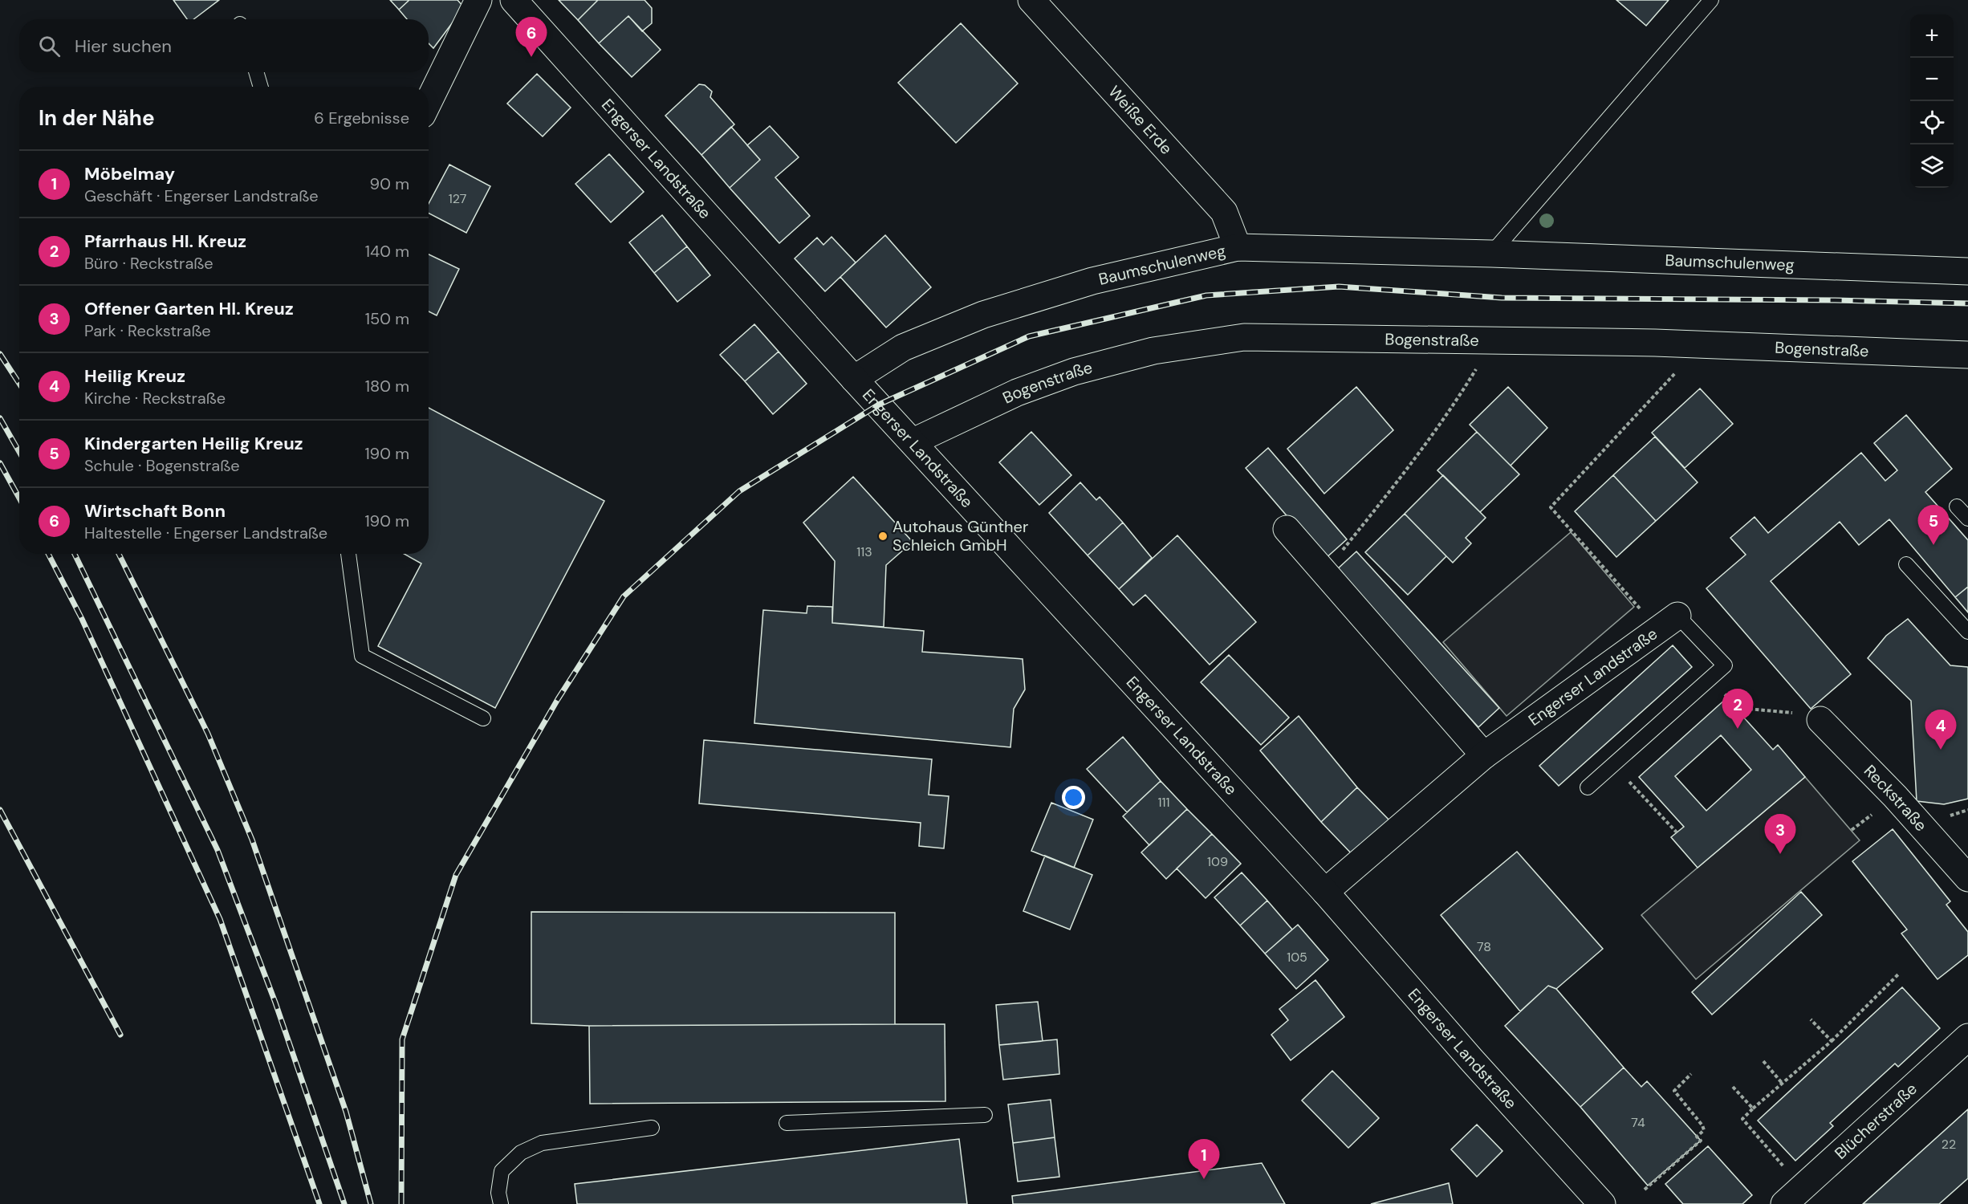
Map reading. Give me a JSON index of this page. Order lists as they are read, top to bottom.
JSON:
{
  "streets": {
    "street": [
      "Weiße Erde",
      "Engerser Landstraße",
      "Baumschulenweg",
      "Bogenstraße",
      "Reckstraße",
      "Blücherstraße"
    ]
  },
  "crossings": [
    ["Weiße Erde", "Baumschulenweg"],
    ["Engerser Landstraße", "Baumschulenweg"],
    ["Engerser Landstraße", "Bogenstraße"]
  ],
  "places": ["Autohaus Günther Schleich GmbH"],
  "house_numbers": [
    "127",
    "113",
    "111",
    "109",
    "78",
    "105",
    "74",
    "22"
  ],
  "page": {
    "map_buttons": ["+", "−"],
    "pins": [
      "6",
      "5",
      "2",
      "4",
      "3",
      "1"
    ],
    "search": "Hier suchen",
    "heading": ["In der Nähe", "6 Ergebnisse"],
    "list": [
      {
        "mark": "1",
        "name": "Möbelmay",
        "note": "Geschäft · Engerser Landstraße",
        "value": "90 m"
      },
      {
        "mark": "2",
        "name": "Pfarrhaus Hl. Kreuz",
        "note": "Büro · Reckstraße",
        "value": "140 m"
      },
      {
        "mark": "3",
        "name": "Offener Garten Hl. Kreuz",
        "note": "Park · Reckstraße",
        "value": "150 m"
      },
      {
        "mark": "4",
        "name": "Heilig Kreuz",
        "note": "Kirche · Reckstraße",
        "value": "180 m"
      },
      {
        "mark": "5",
        "name": "Kindergarten Heilig Kreuz",
        "note": "Schule · Bogenstraße",
        "value": "190 m"
      },
      {
        "mark": "6",
        "name": "Wirtschaft Bonn",
        "note": "Haltestelle · Engerser Landstraße",
        "value": "190 m"
      }
    ]
  }
}
